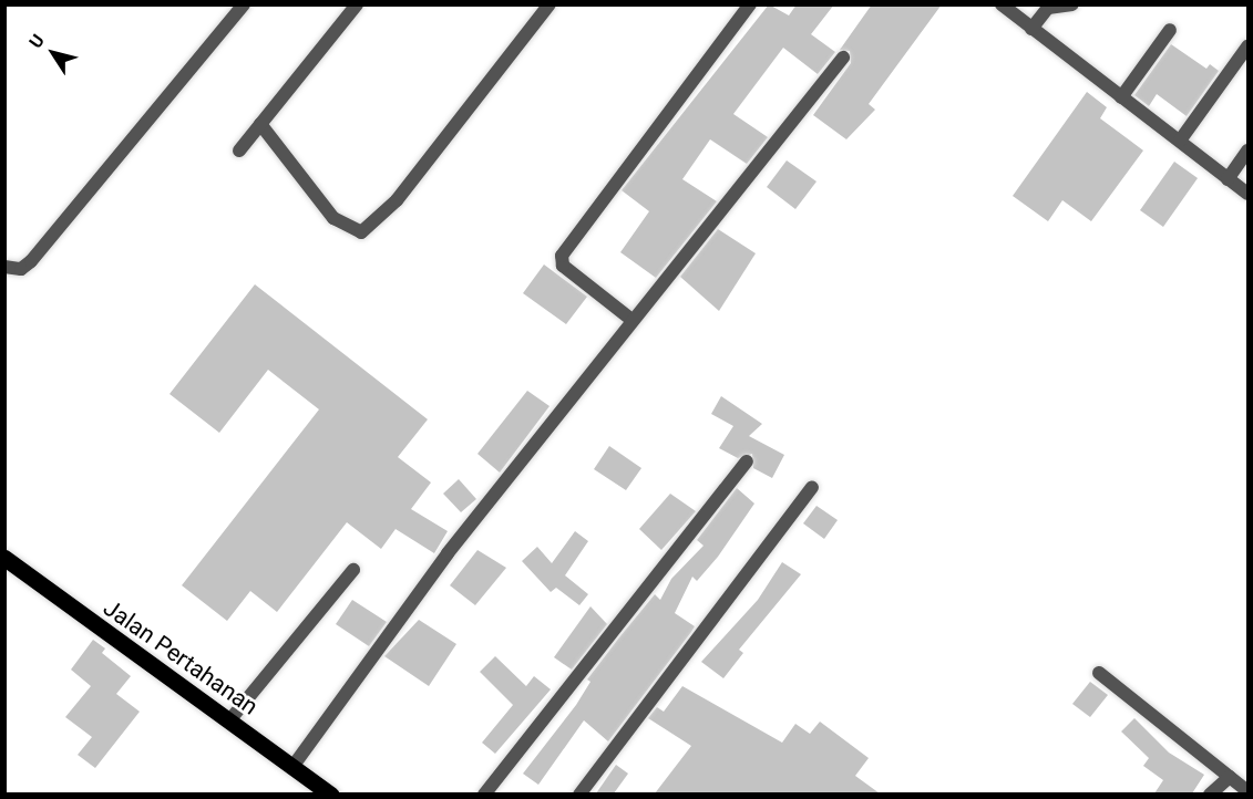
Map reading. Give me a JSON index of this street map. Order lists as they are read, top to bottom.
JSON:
{
  "streets": {
    "main road": ["Jalan Pertahanan"]
  },
  "north": "top left"
}
